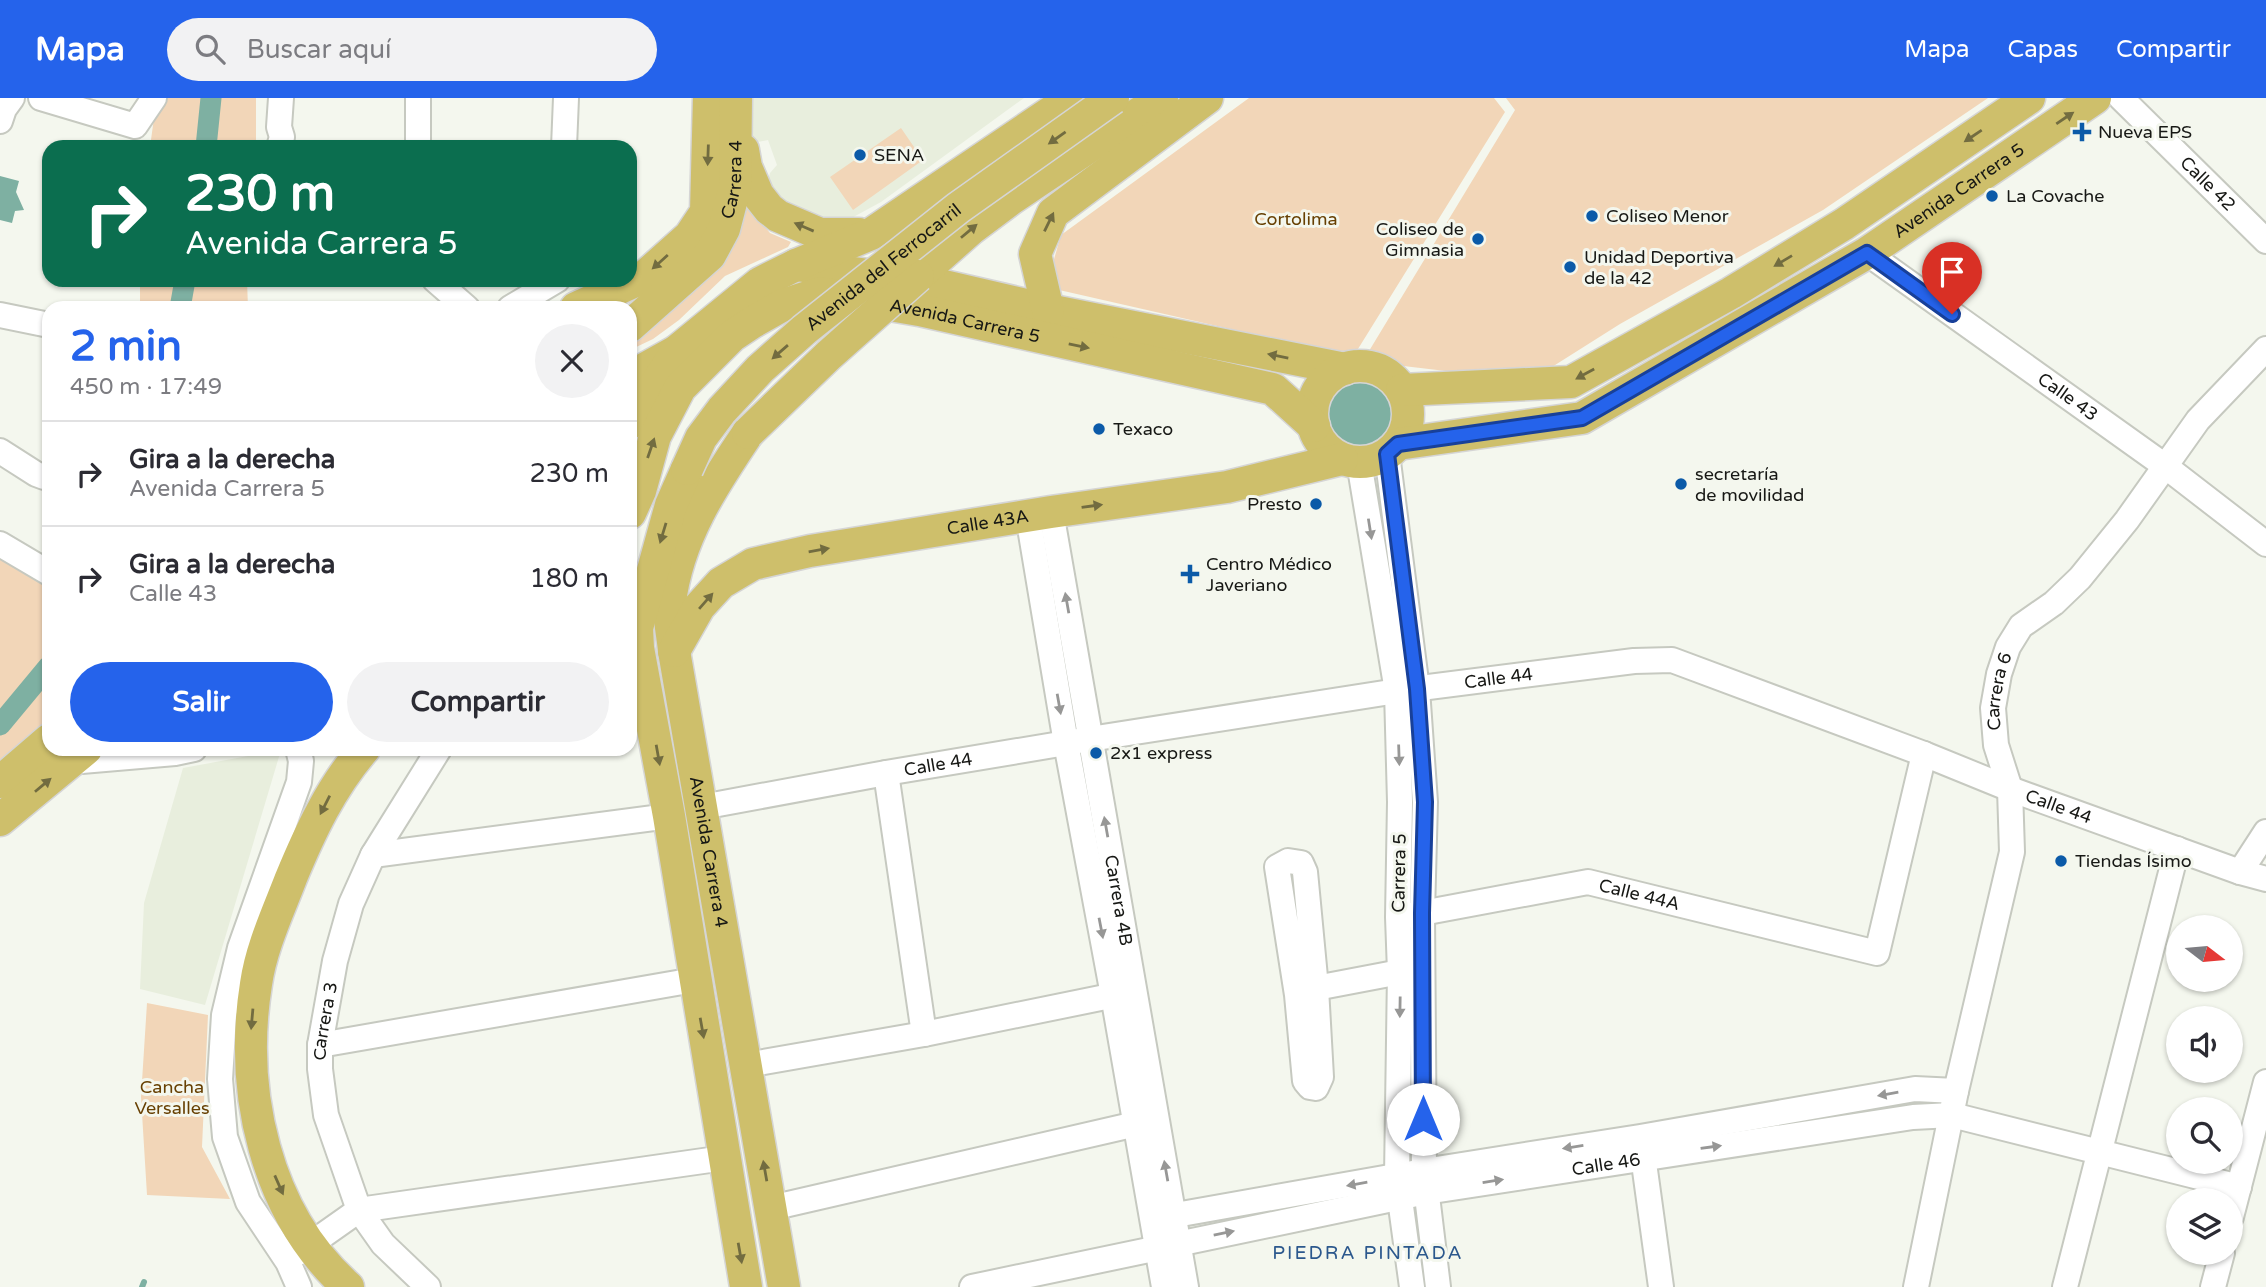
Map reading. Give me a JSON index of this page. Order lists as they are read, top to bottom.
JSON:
{
  "streets": {
    "main road": [
      "Carrera 4",
      "Avenida Carrera 5",
      "Avenida del Ferrocarril",
      "Calle 43A",
      "Avenida Carrera 4"
    ],
    "street": [
      "Calle 42",
      "Calle 43",
      "Calle 44",
      "Carrera 6",
      "Carrera 5",
      "Calle 44A",
      "Carrera 4B",
      "Carrera 3",
      "Calle 46"
    ]
  },
  "crossings": [
    ["Avenida Carrera 5", "Calle 43"],
    ["Avenida Carrera 5", "Calle 43A"],
    ["Avenida Carrera 5", "Carrera 5"],
    ["Avenida del Ferrocarril", "Avenida Carrera 4"],
    ["Calle 43", "Carrera 6"],
    ["Calle 43A", "Avenida Carrera 4"],
    ["Calle 43A", "Carrera 5"],
    ["Calle 43A", "Carrera 4B"],
    ["Calle 44", "Carrera 6"],
    ["Calle 44", "Avenida Carrera 4"],
    ["Calle 44", "Carrera 5"],
    ["Calle 44", "Calle 44A"],
    ["Calle 44", "Carrera 4B"],
    ["Carrera 6", "Calle 46"],
    ["Carrera 5", "Calle 44A"],
    ["Carrera 5", "Calle 46"],
    ["Carrera 4B", "Calle 46"]
  ],
  "one_way": ["Calle 43A"],
  "districts": ["PIEDRA PINTADA"],
  "parks": ["Cortolima", "Cancha Versalles"],
  "places": {
    "health": ["Nueva EPS", "Centro Médico Javeriano"],
    "other": [
      "SENA",
      "La Covache",
      "Coliseo Menor",
      "Coliseo de Gimnasia",
      "Unidad Deportiva de la 42",
      "Texaco",
      "secretaría de movilidad",
      "Presto",
      "2x1 express",
      "Tiendas Ísimo"
    ]
  },
  "north": "right",
  "page": {
    "header": "Mapa",
    "search": "Buscar aquí",
    "nav": ["Mapa", "Capas", "Compartir"],
    "turn": ["230 m", "Avenida Carrera 5"],
    "heading": ["2 min", "450 m · 17:49"],
    "list": [
      {
        "name": "Gira a la derecha",
        "note": "Avenida Carrera 5",
        "value": "230 m"
      },
      {
        "name": "Gira a la derecha",
        "note": "Calle 43",
        "value": "180 m"
      }
    ],
    "buttons": ["Salir", "Compartir"]
  }
}
